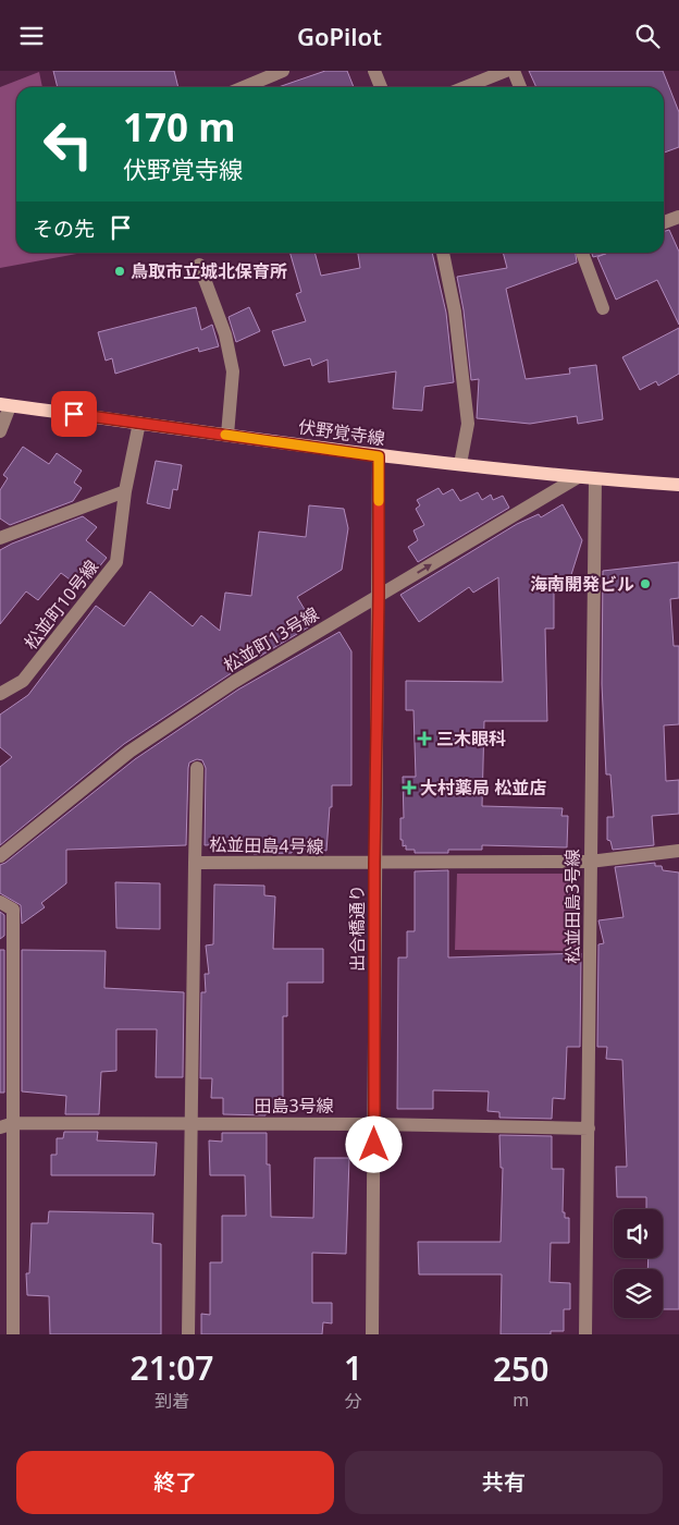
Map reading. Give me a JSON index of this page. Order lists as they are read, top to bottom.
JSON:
{
  "streets": {
    "main road": ["伏野覚寺線"],
    "street": [
      "松並町10号線",
      "松並町13号線",
      "松並田島4号線",
      "松並田島3号線",
      "出合橋通り",
      "田島3号線"
    ]
  },
  "crossings": [
    ["伏野覚寺線", "松並町10号線"],
    ["伏野覚寺線", "松並町13号線"],
    ["伏野覚寺線", "松並田島3号線"],
    ["伏野覚寺線", "出合橋通り"],
    ["松並町13号線", "出合橋通り"],
    ["松並田島4号線", "松並田島3号線"],
    ["松並田島4号線", "出合橋通り"],
    ["松並田島4号線", "田島3号線"],
    ["松並田島3号線", "田島3号線"],
    ["出合橋通り", "田島3号線"]
  ],
  "places": {
    "other": ["鳥取市立城北保育所", "海南開発ビル"],
    "health": ["三木眼科", "大村薬局 松並店"]
  },
  "page": {
    "header": "GoPilot",
    "turn": ["170 m", "伏野覚寺線"],
    "then": "その先",
    "eta": [
      "21:07",
      "到着",
      "1",
      "分",
      "250",
      "m"
    ],
    "buttons": ["終了", "共有"]
  }
}
